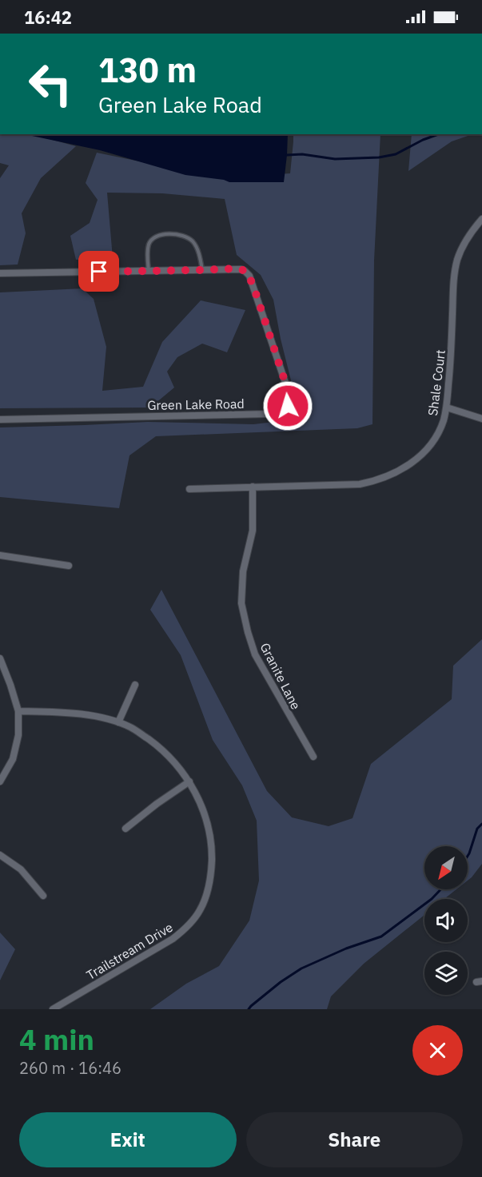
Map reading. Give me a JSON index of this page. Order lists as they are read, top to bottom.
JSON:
{
  "streets": {
    "street": [
      "Shale Court",
      "Green Lake Road",
      "Granite Lane",
      "Trailstream Drive"
    ]
  },
  "crossings": [
    ["Shale Court", "Granite Lane"]
  ],
  "north": "bottom left",
  "page": {
    "status": "16:42",
    "turn": ["130 m", "Green Lake Road"],
    "heading": ["4 min", "260 m · 16:46"],
    "buttons": ["Exit", "Share"]
  }
}
